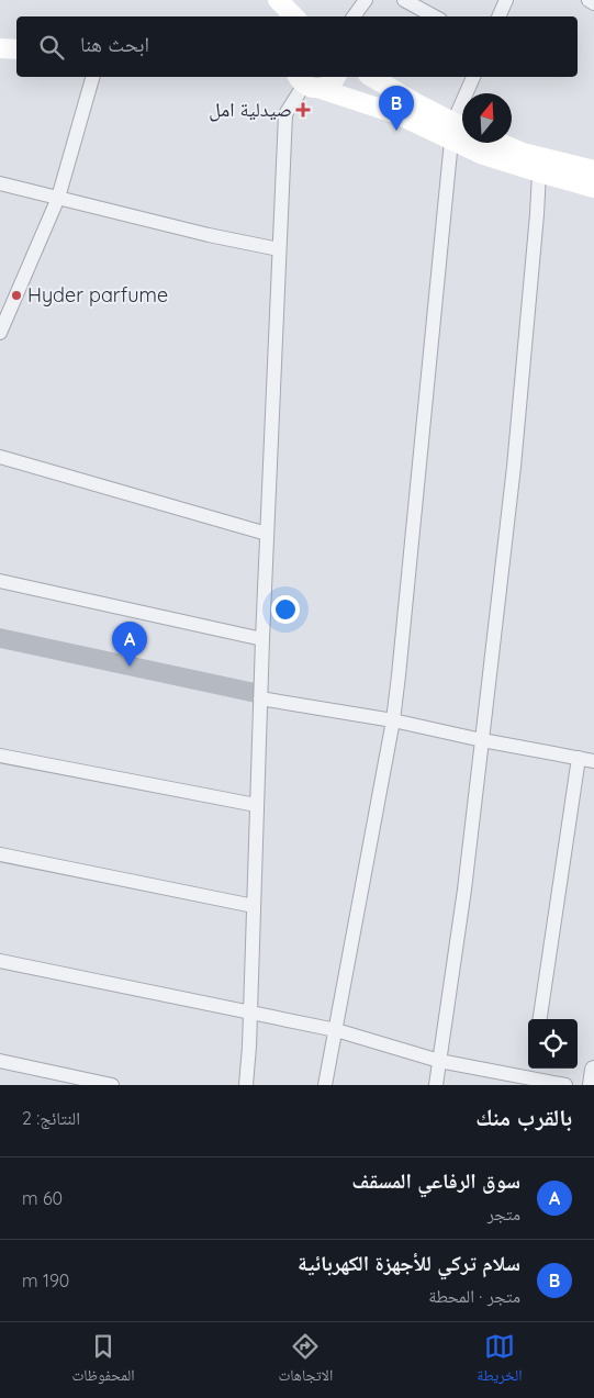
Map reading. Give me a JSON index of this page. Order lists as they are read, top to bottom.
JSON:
{
  "places": {
    "health": ["صيدلية امل"],
    "other": ["Hyder parfume"]
  },
  "north": "top",
  "page": {
    "search": "ابحث هنا",
    "pins": ["B", "A"],
    "heading": ["بالقرب منك", "النتائج: 2"],
    "list": [
      {
        "mark": "A",
        "name": "سوق الرفاعي المسقف",
        "note": "متجر",
        "value": "60 m"
      },
      {
        "mark": "B",
        "name": "سلام تركي للأجهزة الكهربائية",
        "note": "متجر · المحطة",
        "value": "190 m"
      }
    ],
    "nav": ["الخريطة", "الاتجاهات", "المحفوظات"]
  }
}
